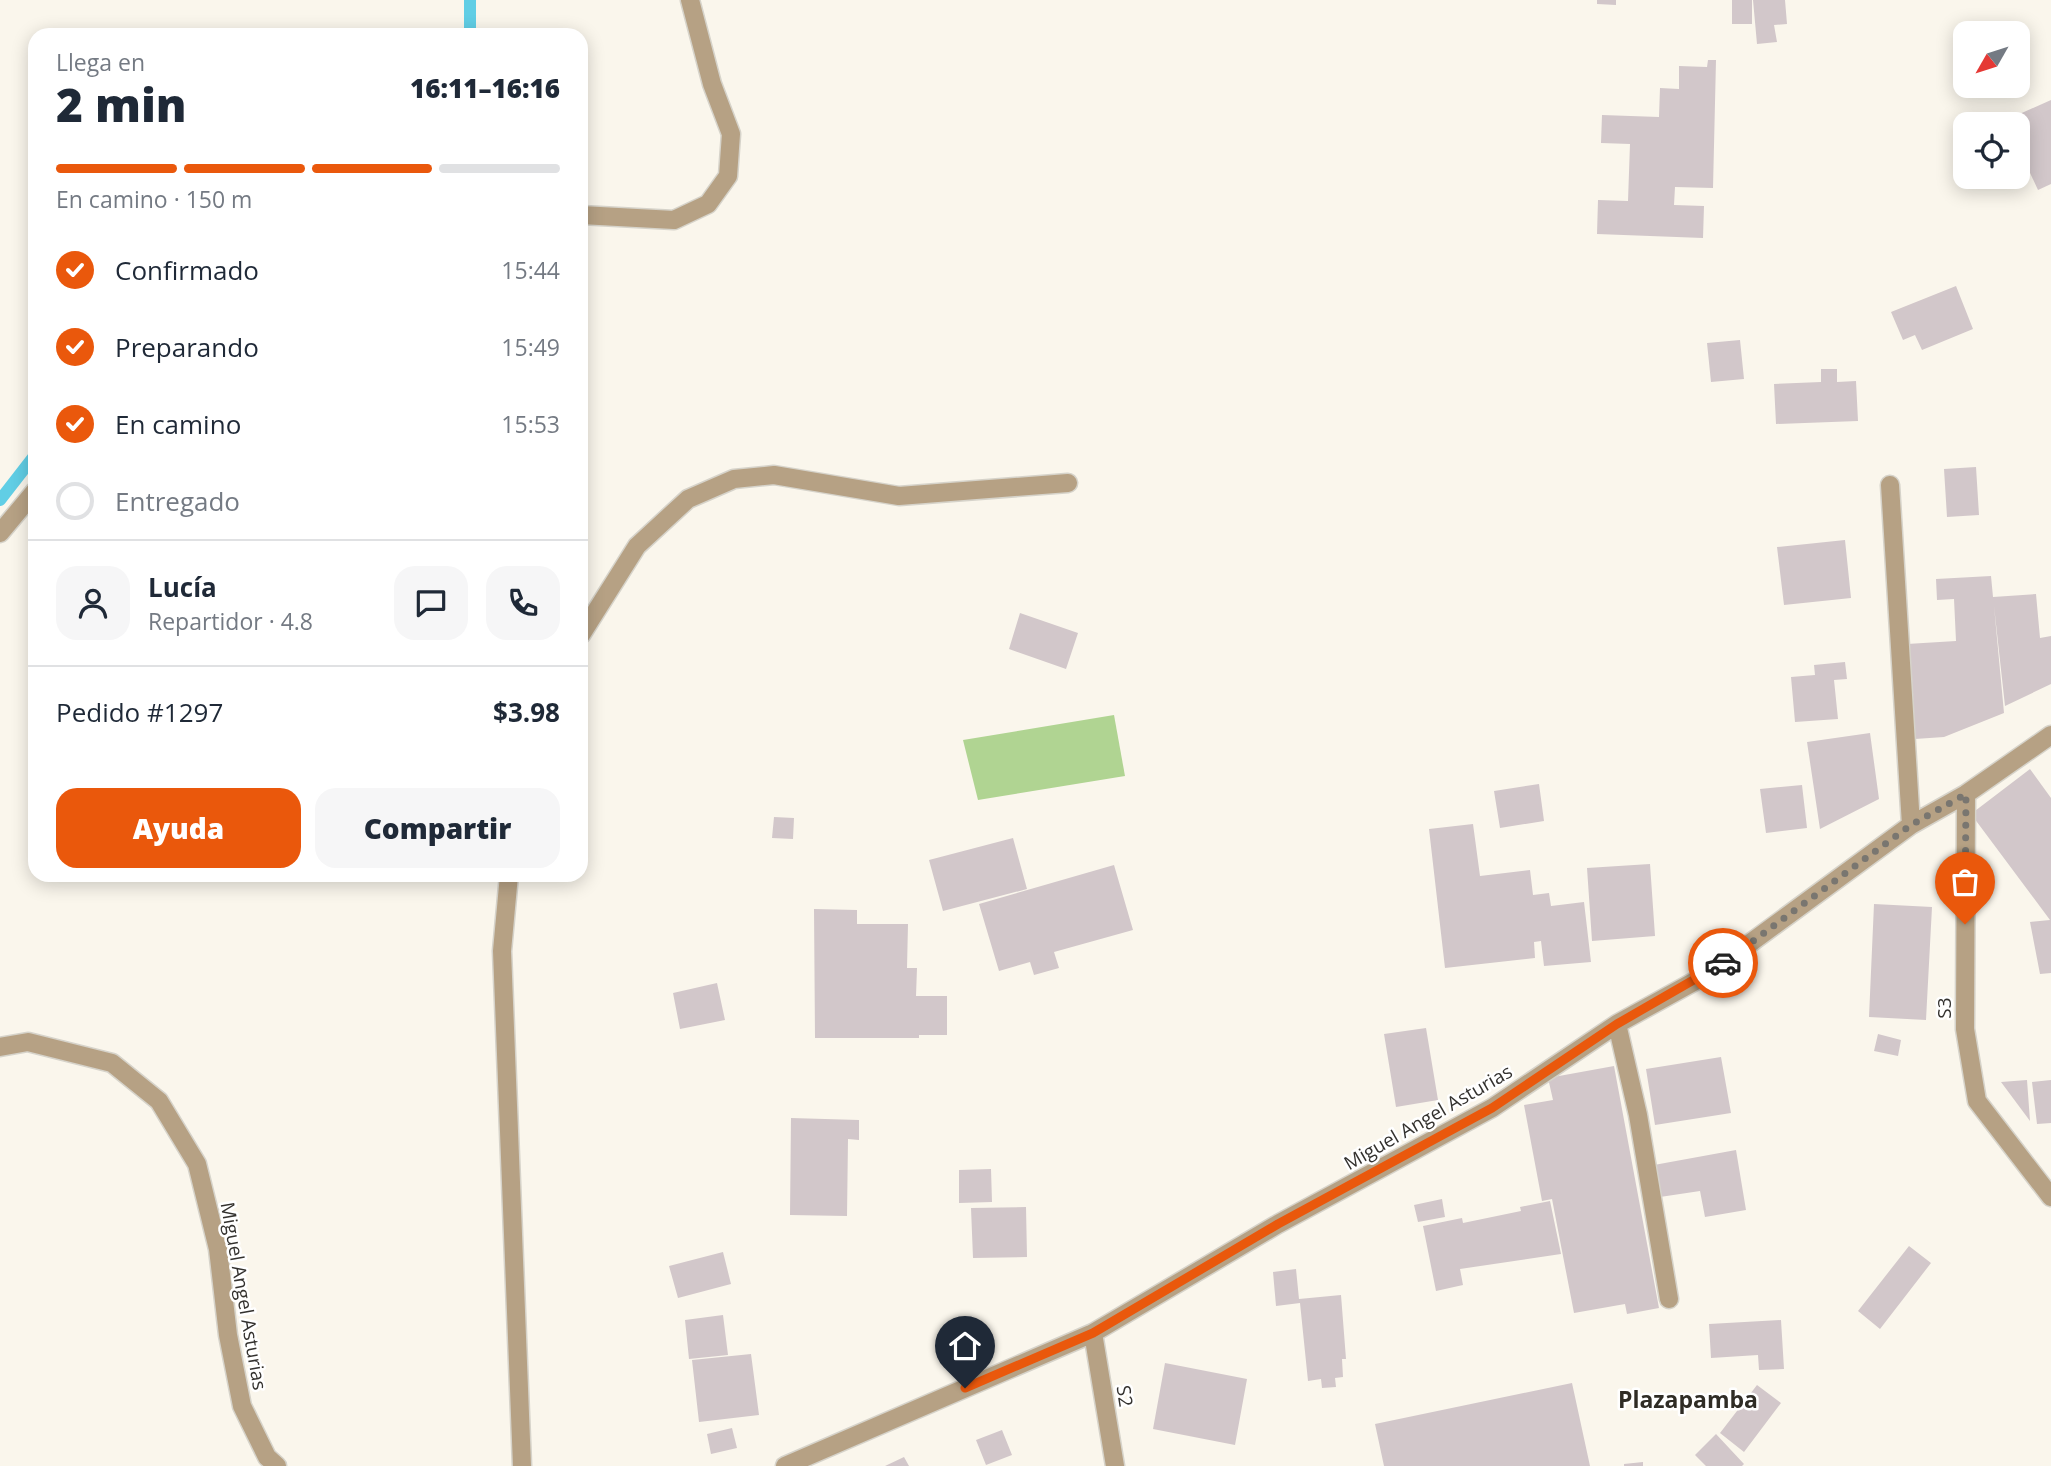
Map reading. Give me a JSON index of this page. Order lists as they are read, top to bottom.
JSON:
{
  "streets": {
    "street": ["S3", "Miguel Angel Asturias", "S2"]
  },
  "crossings": [
    ["S3", "Miguel Angel Asturias"],
    ["Miguel Angel Asturias", "S2"]
  ],
  "districts": ["Plazapamba"],
  "north": "bottom left",
  "page": {
    "heading": ["2 min", "Llega en", "16:11–16:16"],
    "panel": [
      "Lucía",
      "Repartidor · 4.8",
      "Pedido #1297",
      "$3.98"
    ],
    "bar": "En camino · 150 m",
    "list": [
      ["Confirmado", "15:44"],
      ["Preparando", "15:49"],
      ["En camino", "15:53"],
      "Entregado"
    ],
    "buttons": ["Ayuda", "Compartir"]
  }
}
